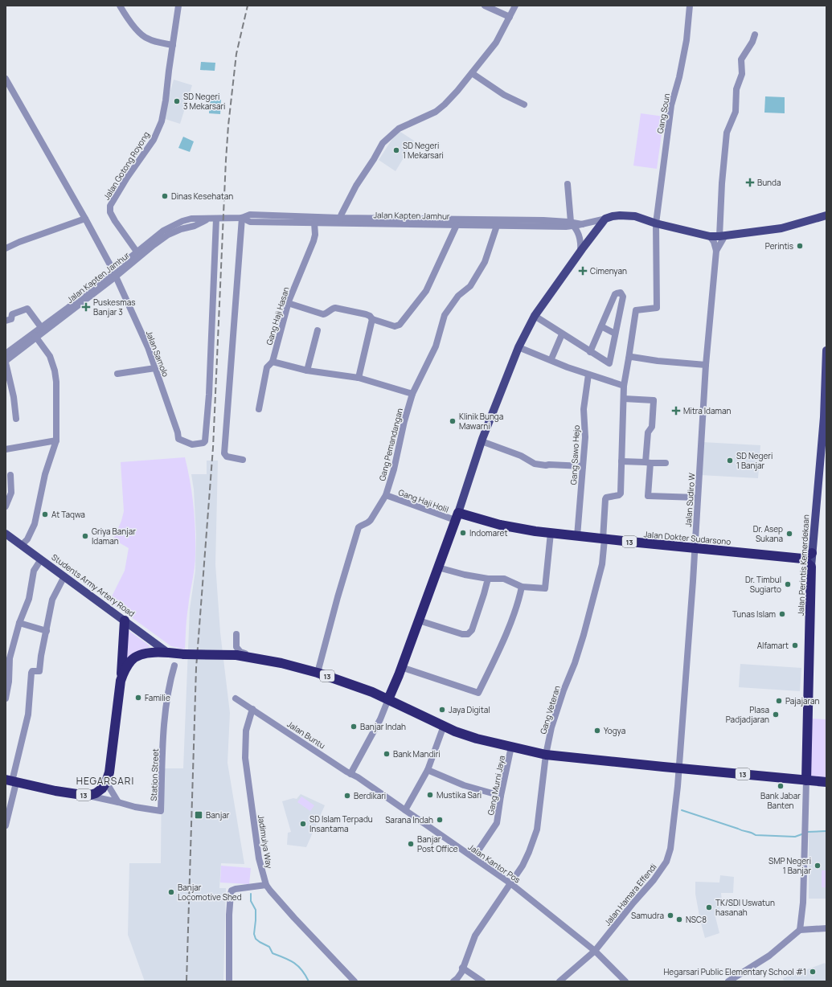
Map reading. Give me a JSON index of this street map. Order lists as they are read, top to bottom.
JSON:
{
  "streets": {
    "highway": ["Jalan Dokter Sudarsono", "13", "Jalan Perintis Kemerdekaan"],
    "main road": ["Jalan Kapten Jamhur", "Students Army Artery Road"],
    "street": [
      "Gang Soun",
      "Jalan Gotong Royong",
      "Gang Haji Hasan",
      "Jalan Samolo",
      "Gang Pemandangan",
      "Gang Sawo Hejo",
      "Jalan Sudiro W",
      "Gang Haji Holil",
      "Gang Veteran",
      "Jalan Buntu",
      "Station Street",
      "Gang Murni Jaya",
      "Jadimulya Way",
      "Jalan Kantor Pos",
      "Jalan Hamara Effendi"
    ]
  },
  "crossings": [
    ["Gang Soun", "Jalan Kapten Jamhur"],
    ["Jalan Gotong Royong", "Jalan Kapten Jamhur"],
    ["Jalan Kapten Jamhur", "Gang Haji Hasan"],
    ["Jalan Kapten Jamhur", "Jalan Samolo"],
    ["Jalan Kapten Jamhur", "Gang Pemandangan"],
    ["Gang Pemandangan", "Gang Haji Holil"],
    ["Gang Pemandangan", "13"],
    ["Gang Sawo Hejo", "Jalan Dokter Sudarsono"],
    ["Jalan Sudiro W", "Jalan Dokter Sudarsono"],
    ["Jalan Sudiro W", "13"],
    ["Jalan Sudiro W", "Jalan Hamara Effendi"],
    ["Gang Haji Holil", "Jalan Dokter Sudarsono"],
    ["Jalan Dokter Sudarsono", "Gang Veteran"],
    ["13", "Jalan Perintis Kemerdekaan"],
    ["13", "Students Army Artery Road"],
    ["13", "Gang Veteran"],
    ["13", "Station Street"],
    ["13", "Gang Murni Jaya"],
    ["13", "Jalan Hamara Effendi"],
    ["Gang Veteran", "Jalan Kantor Pos"],
    ["Jalan Buntu", "Jadimulya Way"],
    ["Jalan Buntu", "Jalan Kantor Pos"],
    ["Gang Murni Jaya", "Jalan Kantor Pos"],
    ["Jalan Kantor Pos", "Jalan Hamara Effendi"]
  ],
  "districts": ["HEGARSARI"],
  "places": {
    "other": [
      "SD Negeri 3 Mekarsari",
      "SD Negeri 1 Mekarsari",
      "Dinas Kesehatan",
      "Perintis",
      "Klinik Bunga Mawarni",
      "SD Negeri 1 Banjar",
      "At Taqwa",
      "Indomaret",
      "Dr. Asep Sukana",
      "Griya Banjar Idaman",
      "Dr. Timbul Sugiarto",
      "Tunas Islam",
      "Alfamart",
      "Familie",
      "Pajajaran",
      "Jaya Digital",
      "Plasa Padjadjaran",
      "Banjar Indah",
      "Yogya",
      "Bank Mandiri",
      "Bank Jabar Banten",
      "Mustika Sari",
      "Berdikari",
      "Sarana Indah",
      "SD Islam Terpadu Insantama",
      "Banjar Post Office",
      "SMP Negeri 1 Banjar",
      "Banjar Locomotive Shed",
      "TK/SDI Uswatun hasanah",
      "Samudra",
      "NSC8",
      "Hegarsari Public Elementary School #1"
    ],
    "health": [
      "Bunda",
      "Cimenyan",
      "Puskesmas Banjar 3",
      "Mitra Idaman"
    ],
    "transit": ["Banjar"]
  }
}
